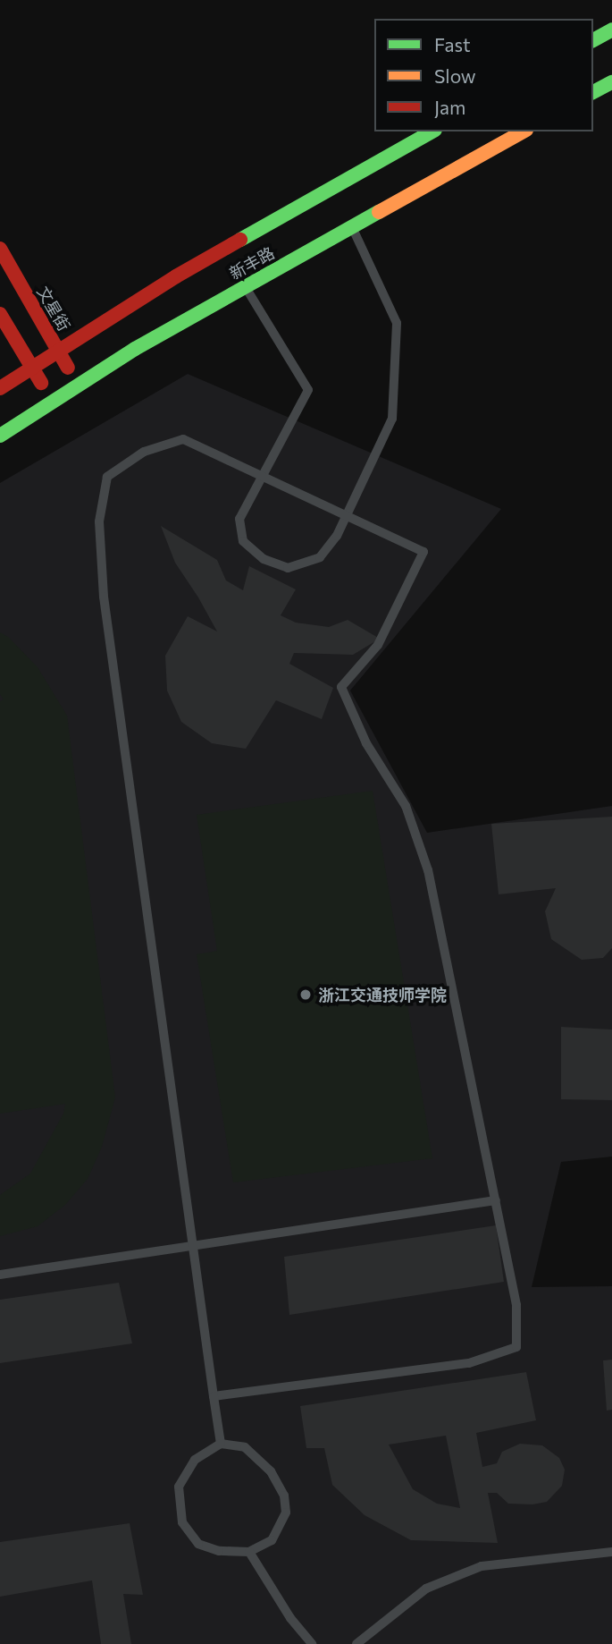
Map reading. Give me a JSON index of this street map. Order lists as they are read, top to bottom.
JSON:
{
  "streets": {
    "main road": ["新丰路", "文星街"]
  },
  "crossings": [
    ["新丰路", "文星街"]
  ],
  "places": ["浙江交通技师学院"],
  "legend": ["Fast", "Slow", "Jam"]
}
